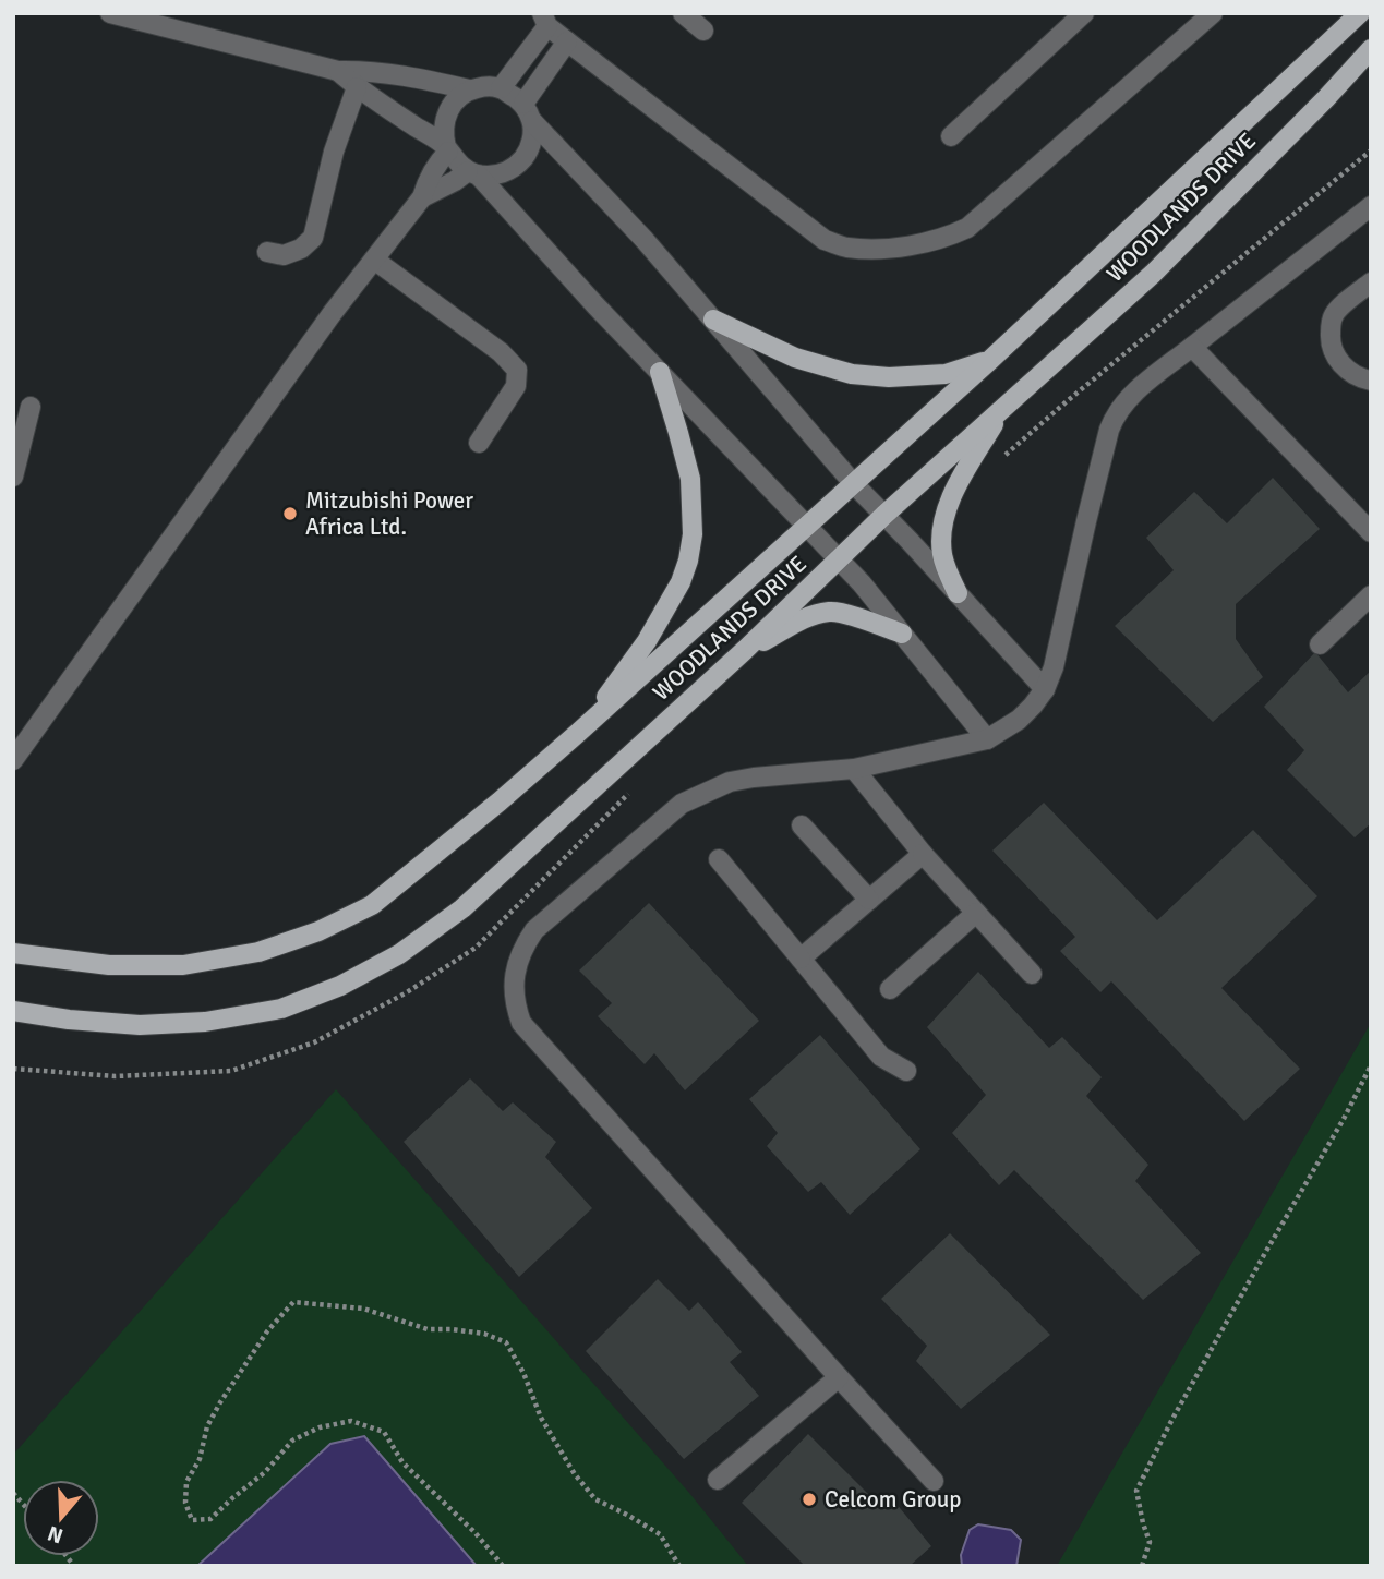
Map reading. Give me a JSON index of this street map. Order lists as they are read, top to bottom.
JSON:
{
  "streets": {
    "main road": ["WOODLANDS DRIVE"]
  },
  "places": ["Mitzubishi Power Africa Ltd.", "Celcom Group"],
  "north": "bottom"
}
